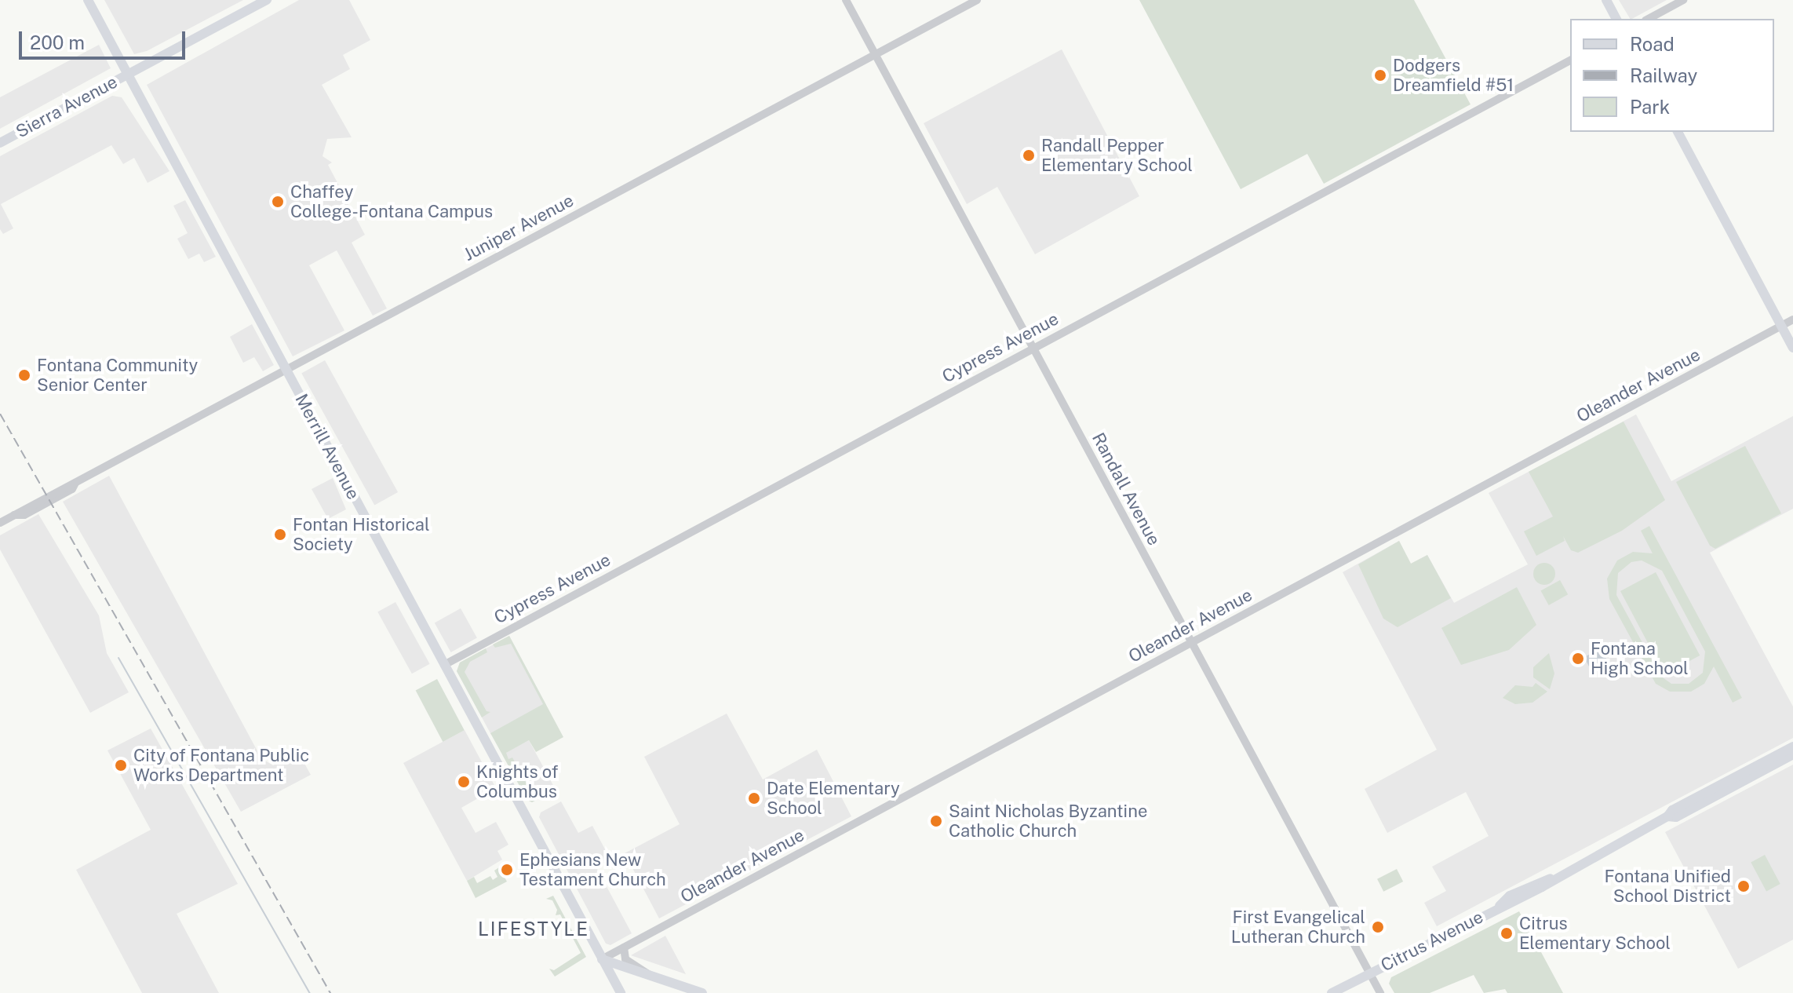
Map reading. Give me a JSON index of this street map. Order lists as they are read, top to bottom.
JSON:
{
  "streets": {
    "main road": ["Sierra Avenue", "Merrill Avenue", "Citrus Avenue"],
    "street": [
      "Juniper Avenue",
      "Cypress Avenue",
      "Oleander Avenue",
      "Randall Avenue"
    ]
  },
  "crossings": [
    ["Sierra Avenue", "Merrill Avenue"],
    ["Juniper Avenue", "Merrill Avenue"],
    ["Juniper Avenue", "Randall Avenue"],
    ["Cypress Avenue", "Merrill Avenue"],
    ["Cypress Avenue", "Randall Avenue"],
    ["Oleander Avenue", "Merrill Avenue"],
    ["Oleander Avenue", "Randall Avenue"],
    ["Randall Avenue", "Citrus Avenue"]
  ],
  "districts": ["LIFESTYLE"],
  "places": [
    "Dodgers Dreamfield #51",
    "Randall Pepper Elementary School",
    "Chaffey College-Fontana Campus",
    "Fontana Community Senior Center",
    "Fontan Historical Society",
    "Fontana High School",
    "City of Fontana Public Works Department",
    "Knights of Columbus",
    "Date Elementary School",
    "Saint Nicholas Byzantine Catholic Church",
    "Ephesians New Testament Church",
    "Fontana Unified School District",
    "First Evangelical Lutheran Church",
    "Citrus Elementary School"
  ],
  "legend": ["Road", "Railway", "Park"],
  "scale_bar": "200 m"
}
